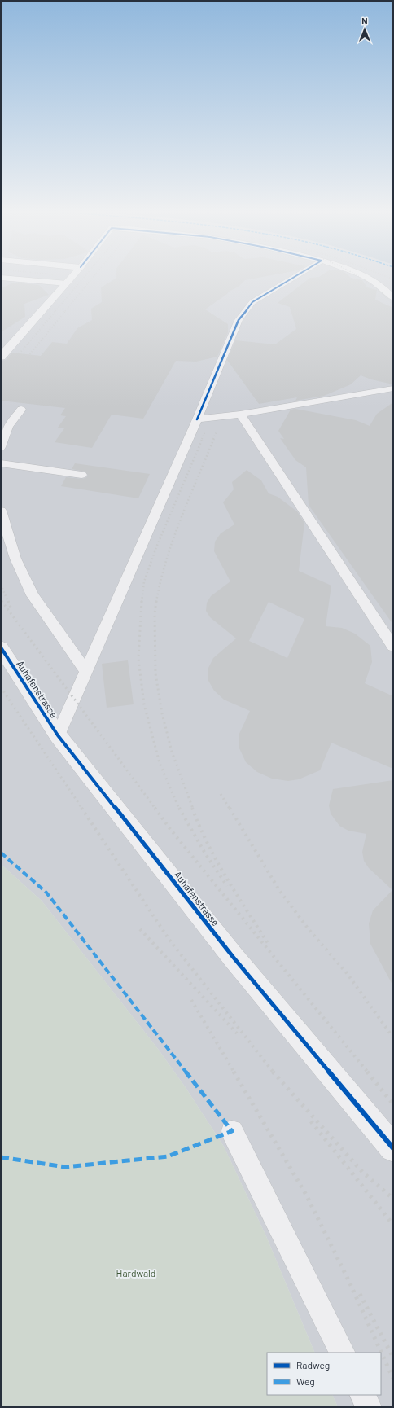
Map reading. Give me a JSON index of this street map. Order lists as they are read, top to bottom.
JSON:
{
  "streets": {
    "street": ["Auhafenstrasse"]
  },
  "parks": ["Hardwald"],
  "legend": ["Radweg", "Weg"],
  "north": "top"
}
